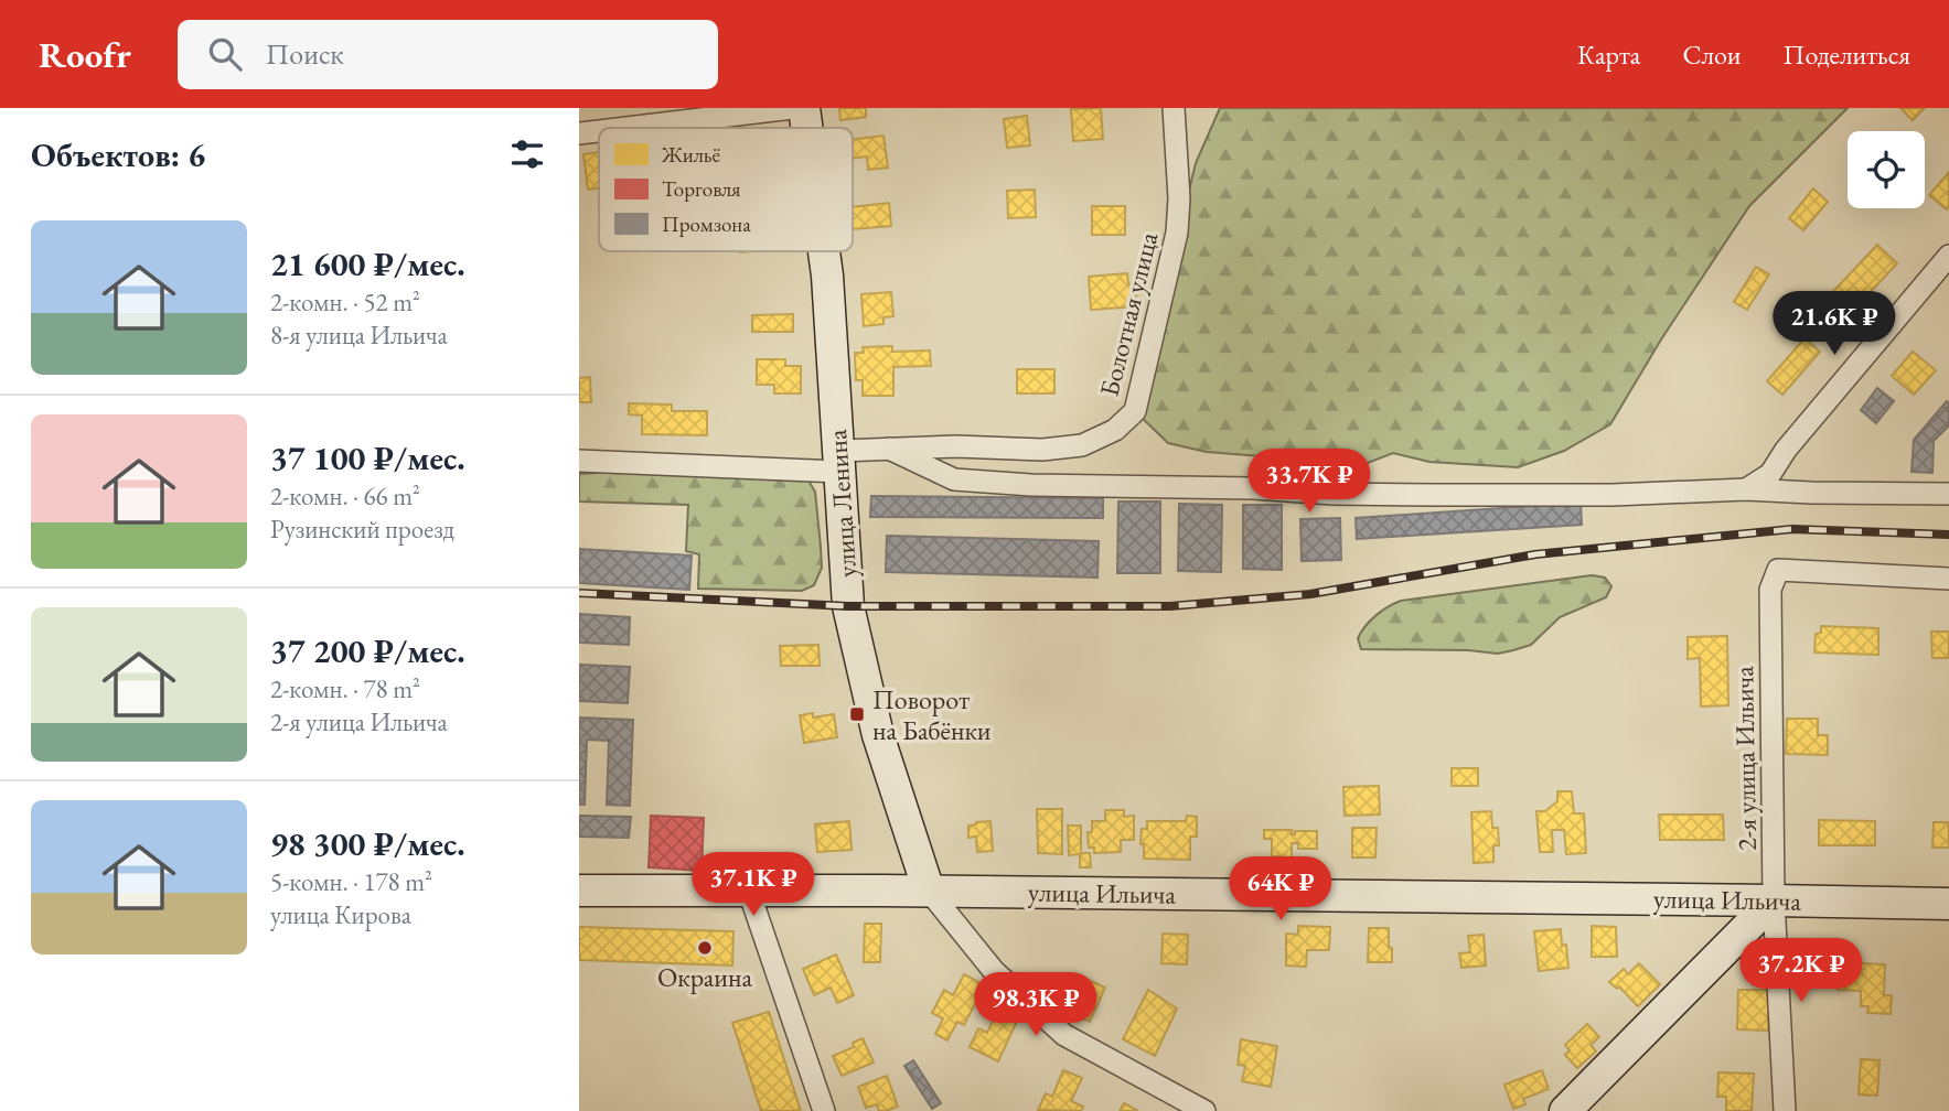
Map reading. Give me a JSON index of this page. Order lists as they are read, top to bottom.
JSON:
{
  "streets": {
    "main road": ["улица Ленина", "улица Ильича"],
    "street": ["Болотная улица", "2-я улица Ильича"]
  },
  "crossings": [
    ["Болотная улица", "улица Ленина"],
    ["улица Ленина", "улица Ильича"],
    ["2-я улица Ильича", "улица Ильича"]
  ],
  "places": {
    "transit": ["Поворот на Бабёнки"],
    "other": ["Окраина"]
  },
  "legend": ["Жильё", "Торговля", "Промзона"],
  "page": {
    "header": "Roofr",
    "search": "Поиск",
    "nav": ["Карта", "Слои", "Поделиться"],
    "heading": "Объектов: 6",
    "list": [
      {
        "name": "21 600 ₽/мес.",
        "note": "2-комн. · 52 m² · 8-я улица Ильича"
      },
      {
        "name": "37 100 ₽/мес.",
        "note": "2-комн. · 66 m² · Рузинский проезд"
      },
      {
        "name": "37 200 ₽/мес.",
        "note": "2-комн. · 78 m² · 2-я улица Ильича"
      },
      {
        "name": "98 300 ₽/мес.",
        "note": "5-комн. · 178 m² · улица Кирова"
      }
    ],
    "price": [
      "21.6K ₽",
      "33.7K ₽",
      "37.1K ₽",
      "64K ₽",
      "37.2K ₽",
      "98.3K ₽"
    ]
  }
}
